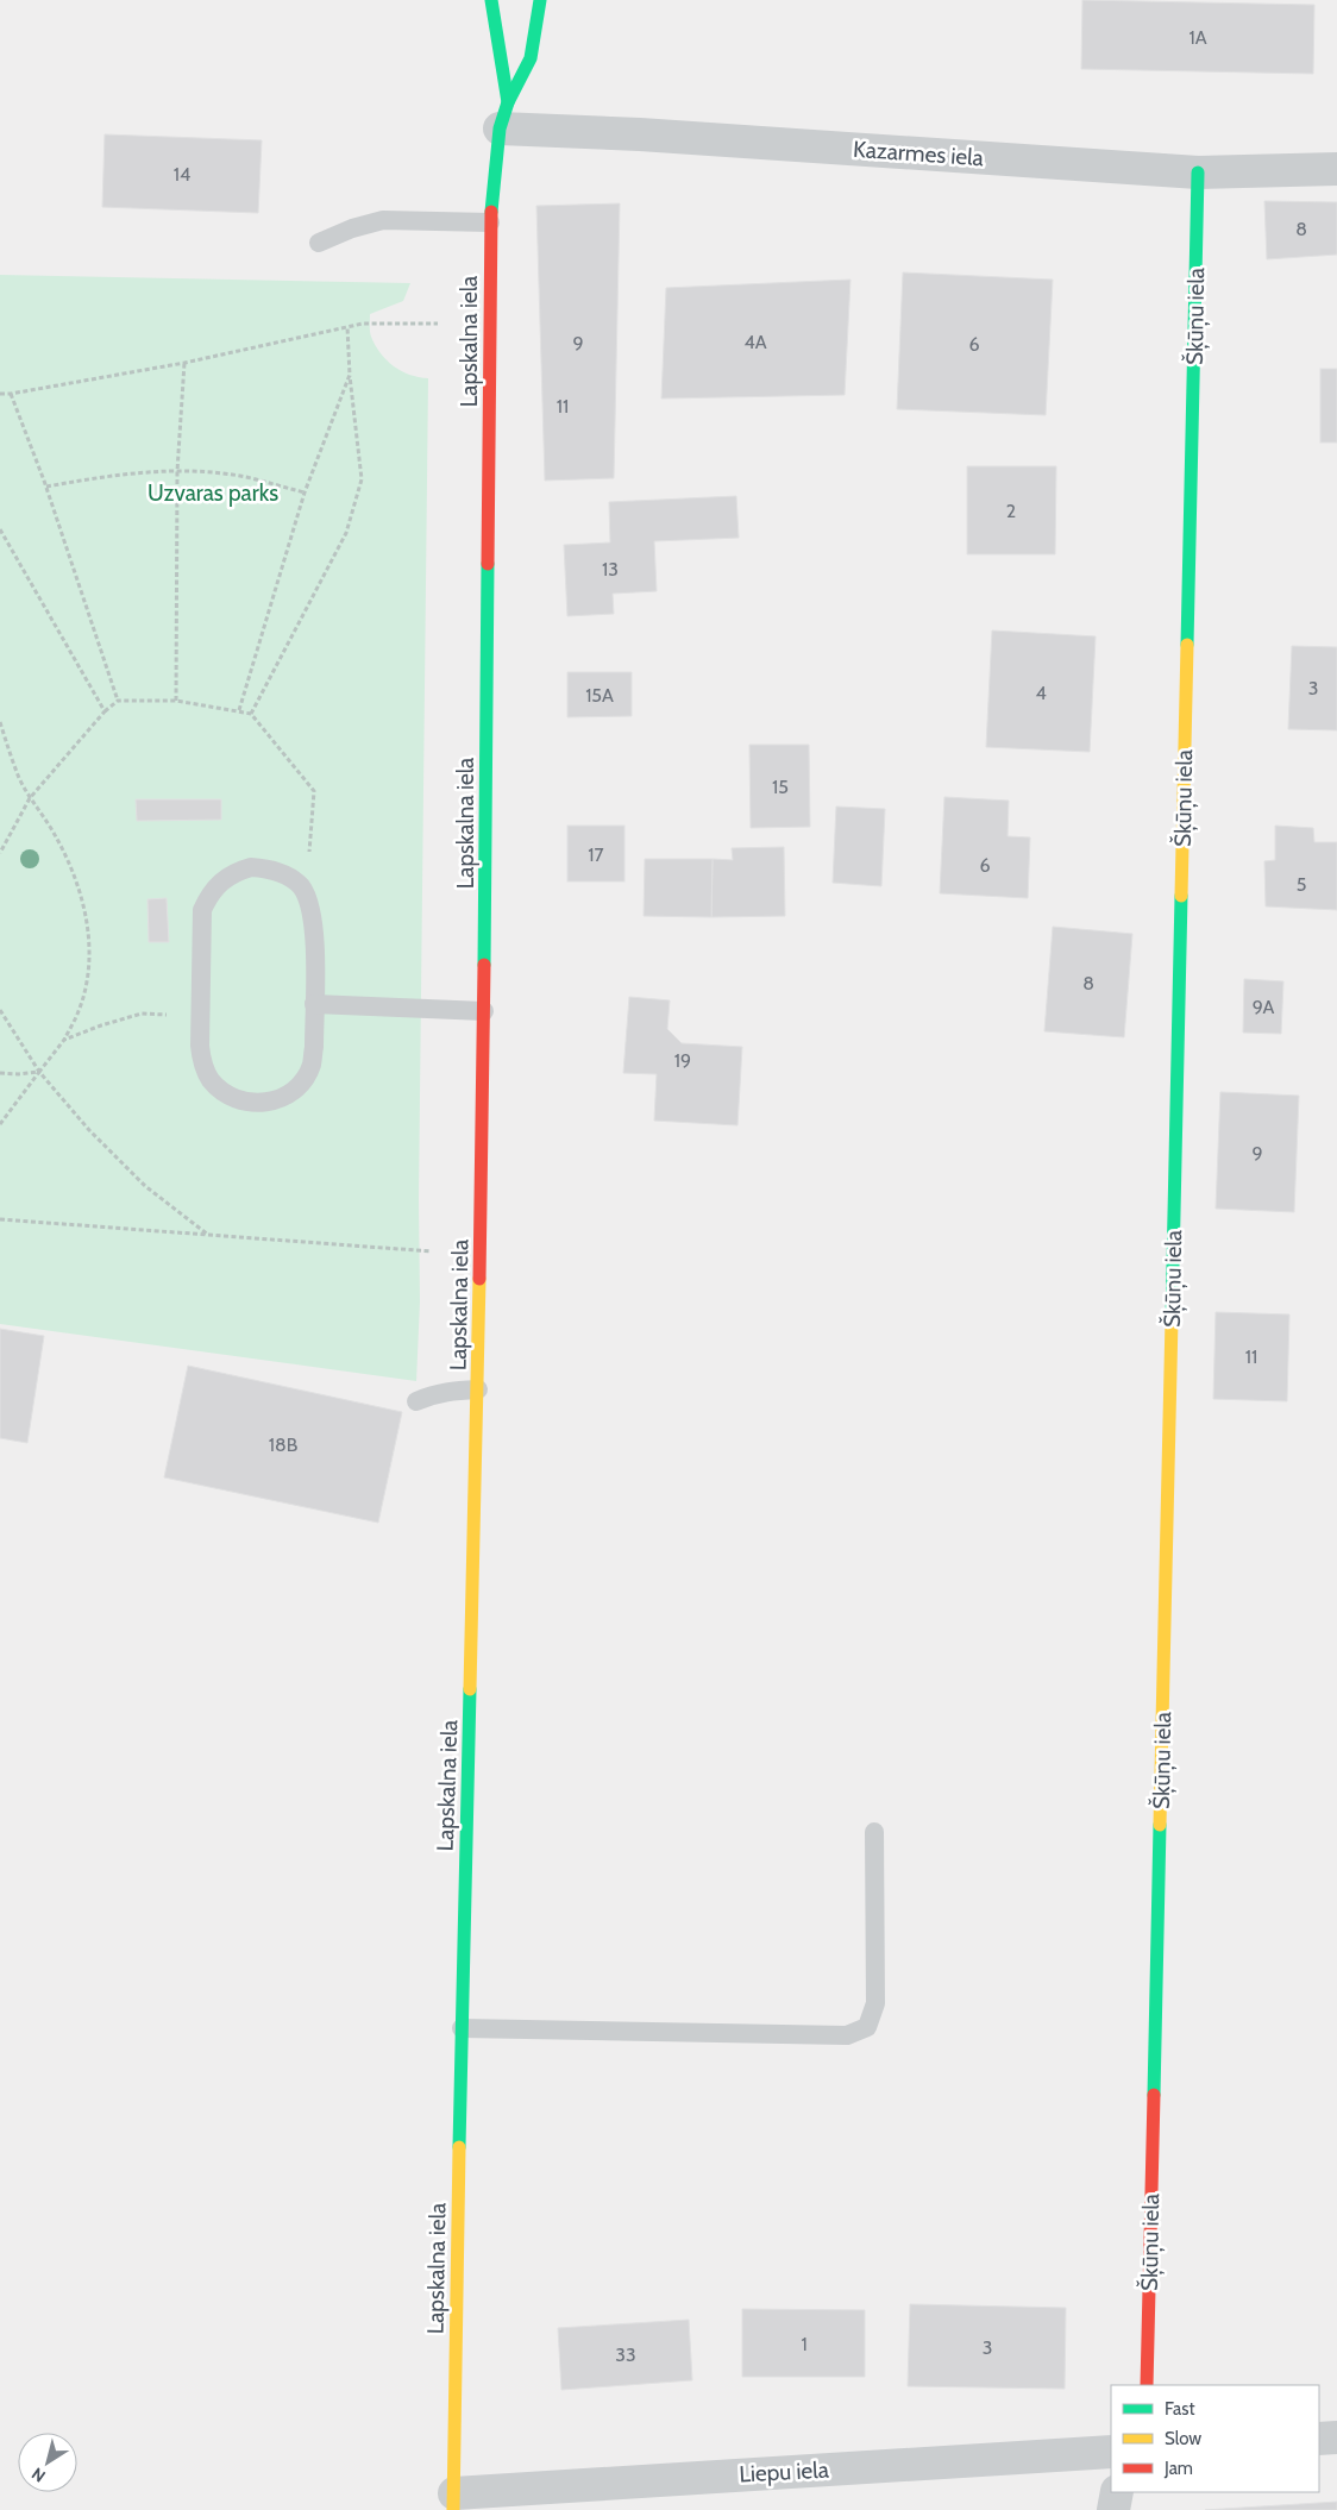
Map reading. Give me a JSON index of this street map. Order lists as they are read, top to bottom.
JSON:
{
  "streets": {
    "main road": ["Šķūņu iela", "Lapskalna iela"],
    "street": ["Kazarmes iela", "Liepu iela"]
  },
  "crossings": [
    ["Kazarmes iela", "Šķūņu iela"],
    ["Kazarmes iela", "Lapskalna iela"],
    ["Lapskalna iela", "Liepu iela"]
  ],
  "parks": ["Uzvaras parks"],
  "house_numbers": [
    "1A",
    "14",
    "8",
    "4A",
    "9",
    "6",
    "11",
    "2",
    "13",
    "3",
    "4",
    "15A",
    "15",
    "17",
    "6",
    "5",
    "8",
    "9A",
    "19",
    "9",
    "11",
    "18B",
    "1",
    "3",
    "33"
  ],
  "legend": ["Fast", "Slow", "Jam"],
  "north": "bottom left"
}
